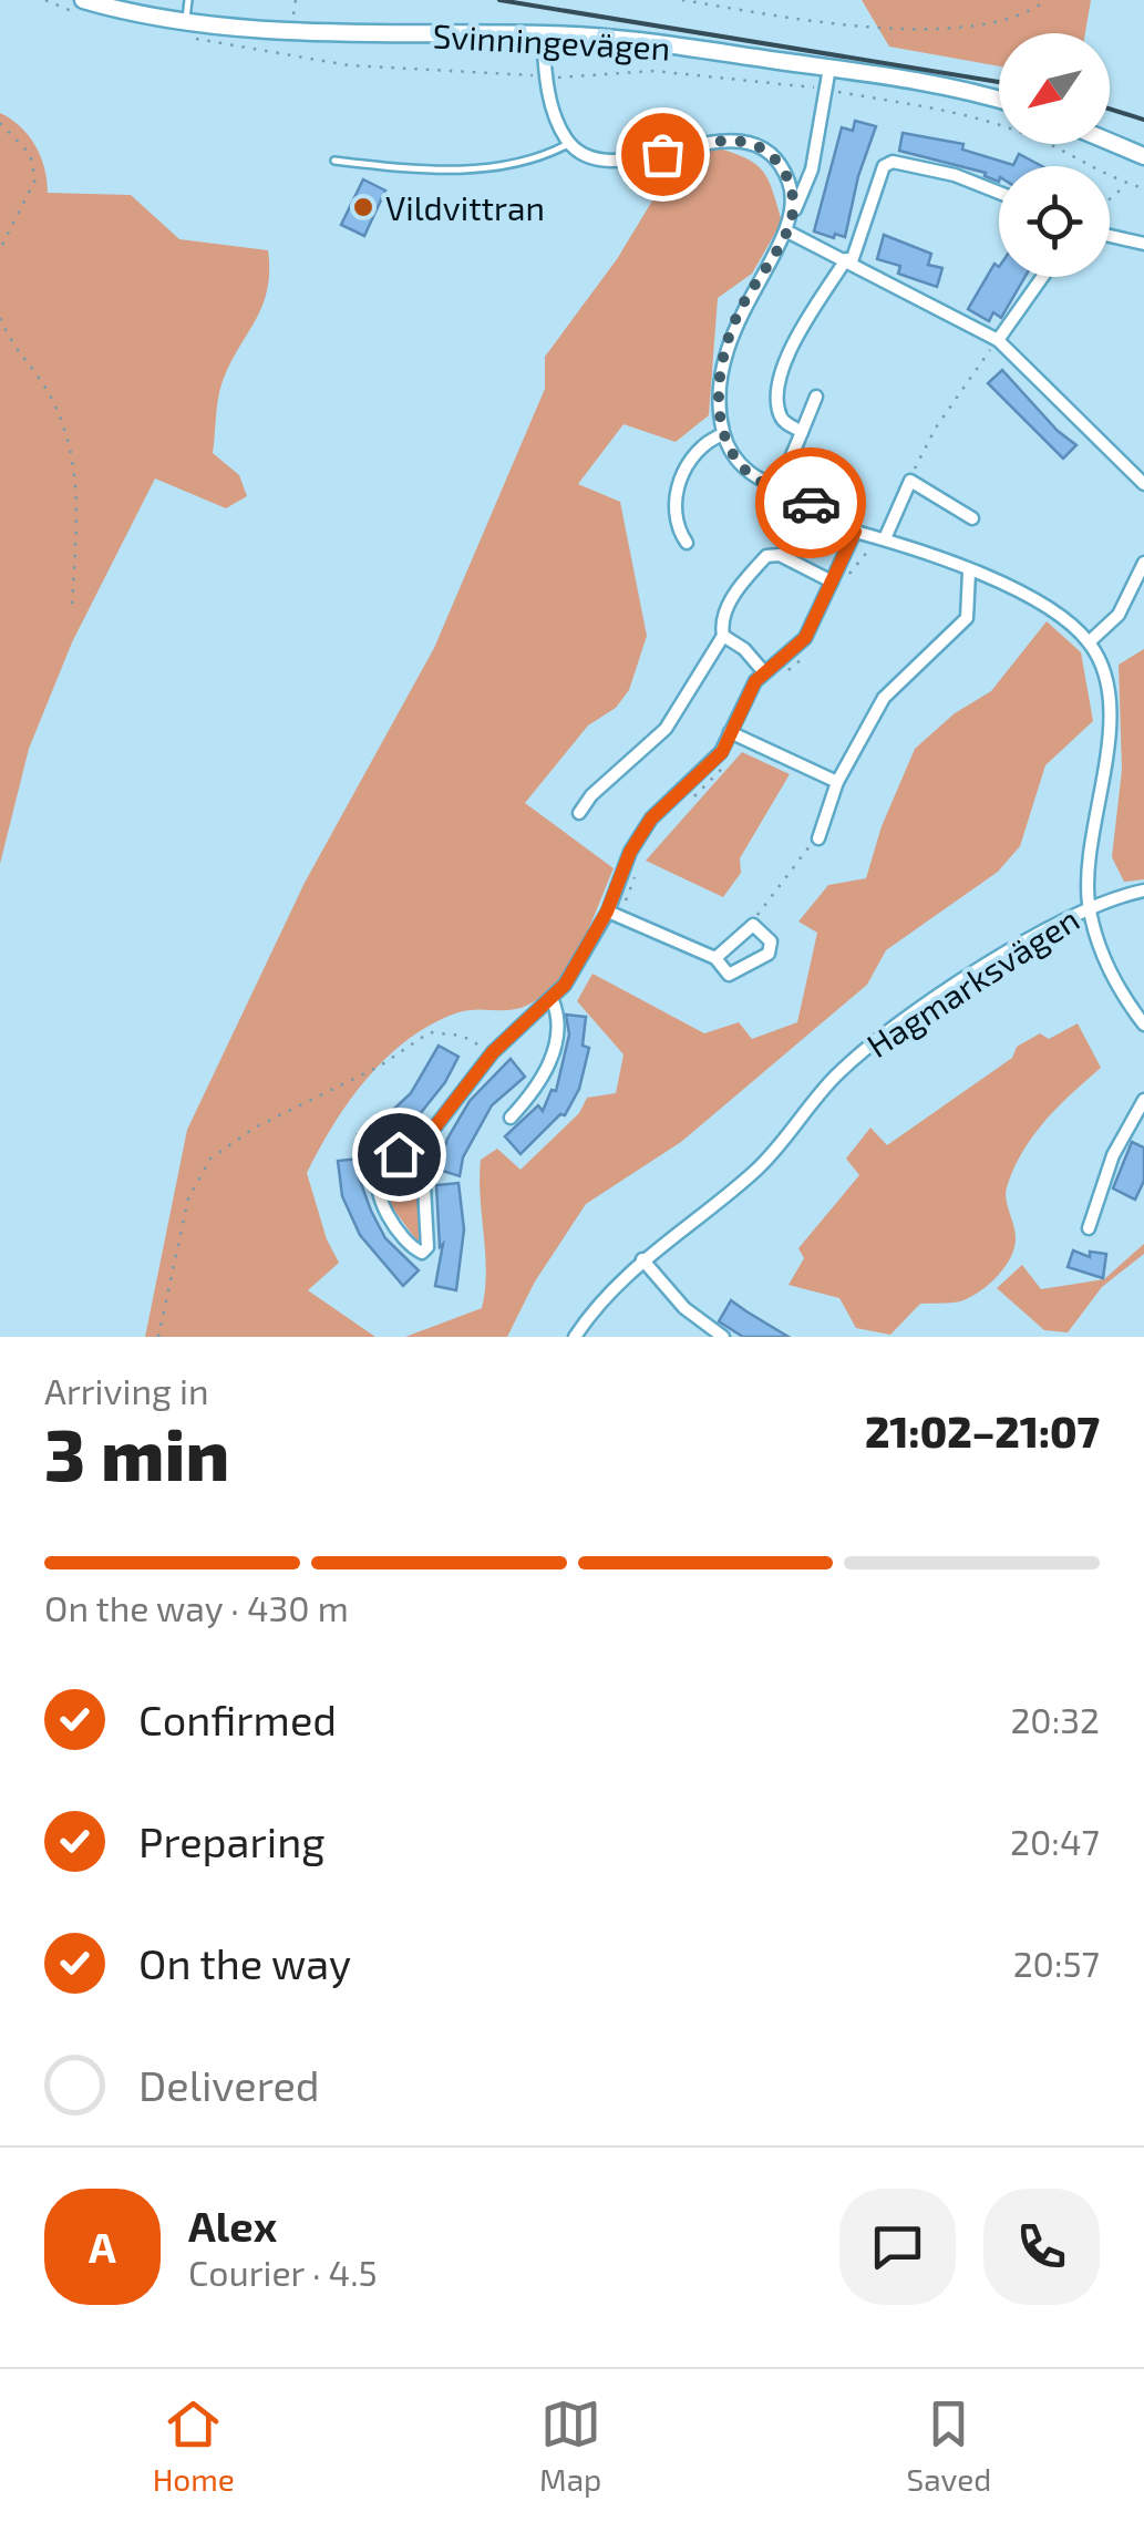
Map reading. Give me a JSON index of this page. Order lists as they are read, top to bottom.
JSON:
{
  "streets": {
    "main road": ["Svinningevägen"],
    "street": ["Hagmarksvägen"]
  },
  "places": ["Vildvittran"],
  "north": "bottom left",
  "page": {
    "heading": ["3 min", "Arriving in", "21:02–21:07"],
    "panel": ["Alex", "Courier · 4.5"],
    "bar": "On the way · 430 m",
    "list": [
      ["Confirmed", "20:32"],
      ["Preparing", "20:47"],
      ["On the way", "20:57"],
      "Delivered"
    ],
    "round": "A",
    "tabs": ["Home", "Map", "Saved"]
  }
}
